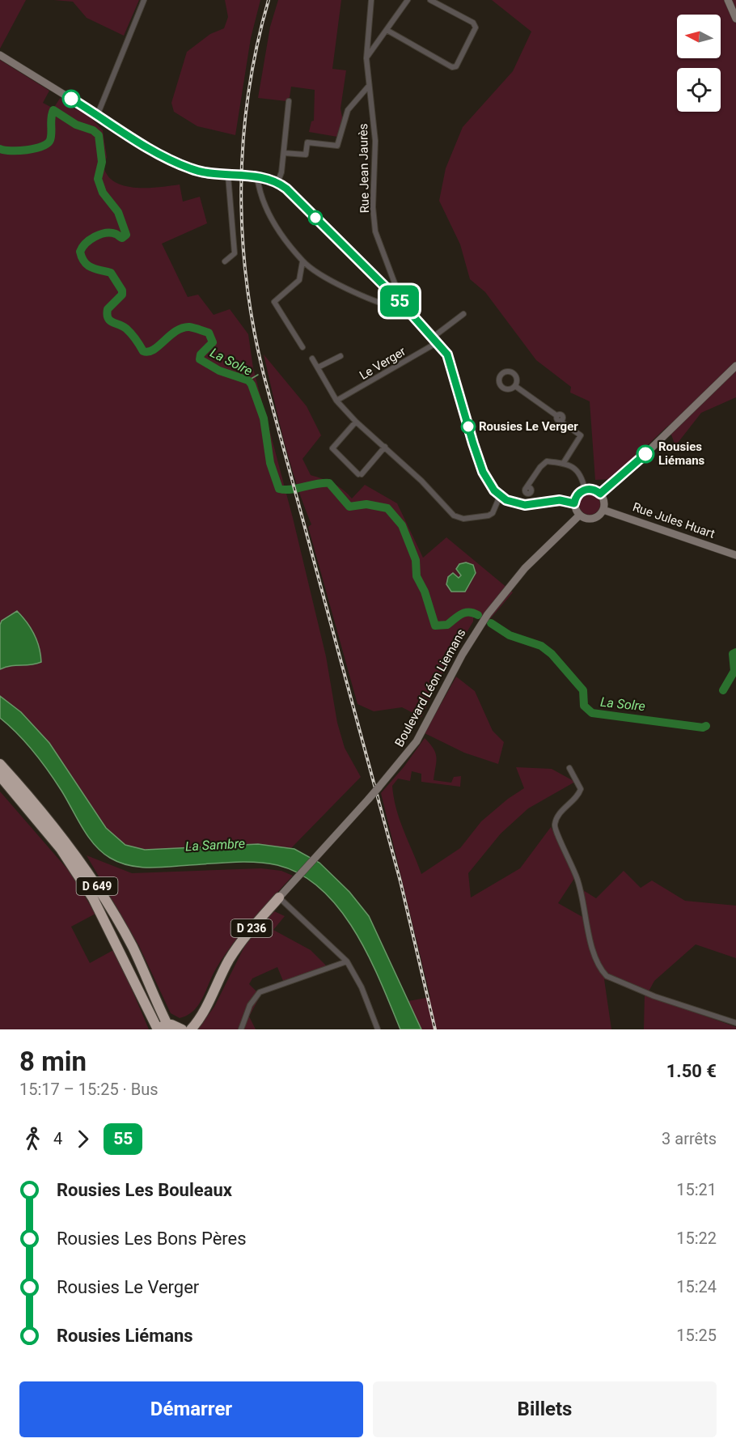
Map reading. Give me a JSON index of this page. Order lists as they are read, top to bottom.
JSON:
{
  "streets": {
    "highway": ["Boulevard Léon Liemans", "D 649", "D 236"],
    "street": ["Rue Jean Jaurès", "Le Verger", "Rue Jules Huart"]
  },
  "crossings": [
    ["Rue Jules Huart", "Boulevard Léon Liemans"],
    ["Boulevard Léon Liemans", "D 236"]
  ],
  "water": ["La Solre", "La Sambre"],
  "places": ["Rousies Le Verger", "Rousies Liémans"],
  "lines": ["bus line 55"],
  "north": "left",
  "page": {
    "on_map": "55",
    "heading": ["8 min", "15:17 – 15:25 · Bus", "1.50 €"],
    "legs": ["4", "55", "3 arrêts"],
    "list": [
      {
        "name": "Rousies Les Bouleaux",
        "value": "15:21"
      },
      {
        "name": "Rousies Les Bons Pères",
        "value": "15:22"
      },
      {
        "name": "Rousies Le Verger",
        "value": "15:24"
      },
      {
        "name": "Rousies Liémans",
        "value": "15:25"
      }
    ],
    "buttons": ["Démarrer", "Billets"]
  }
}
